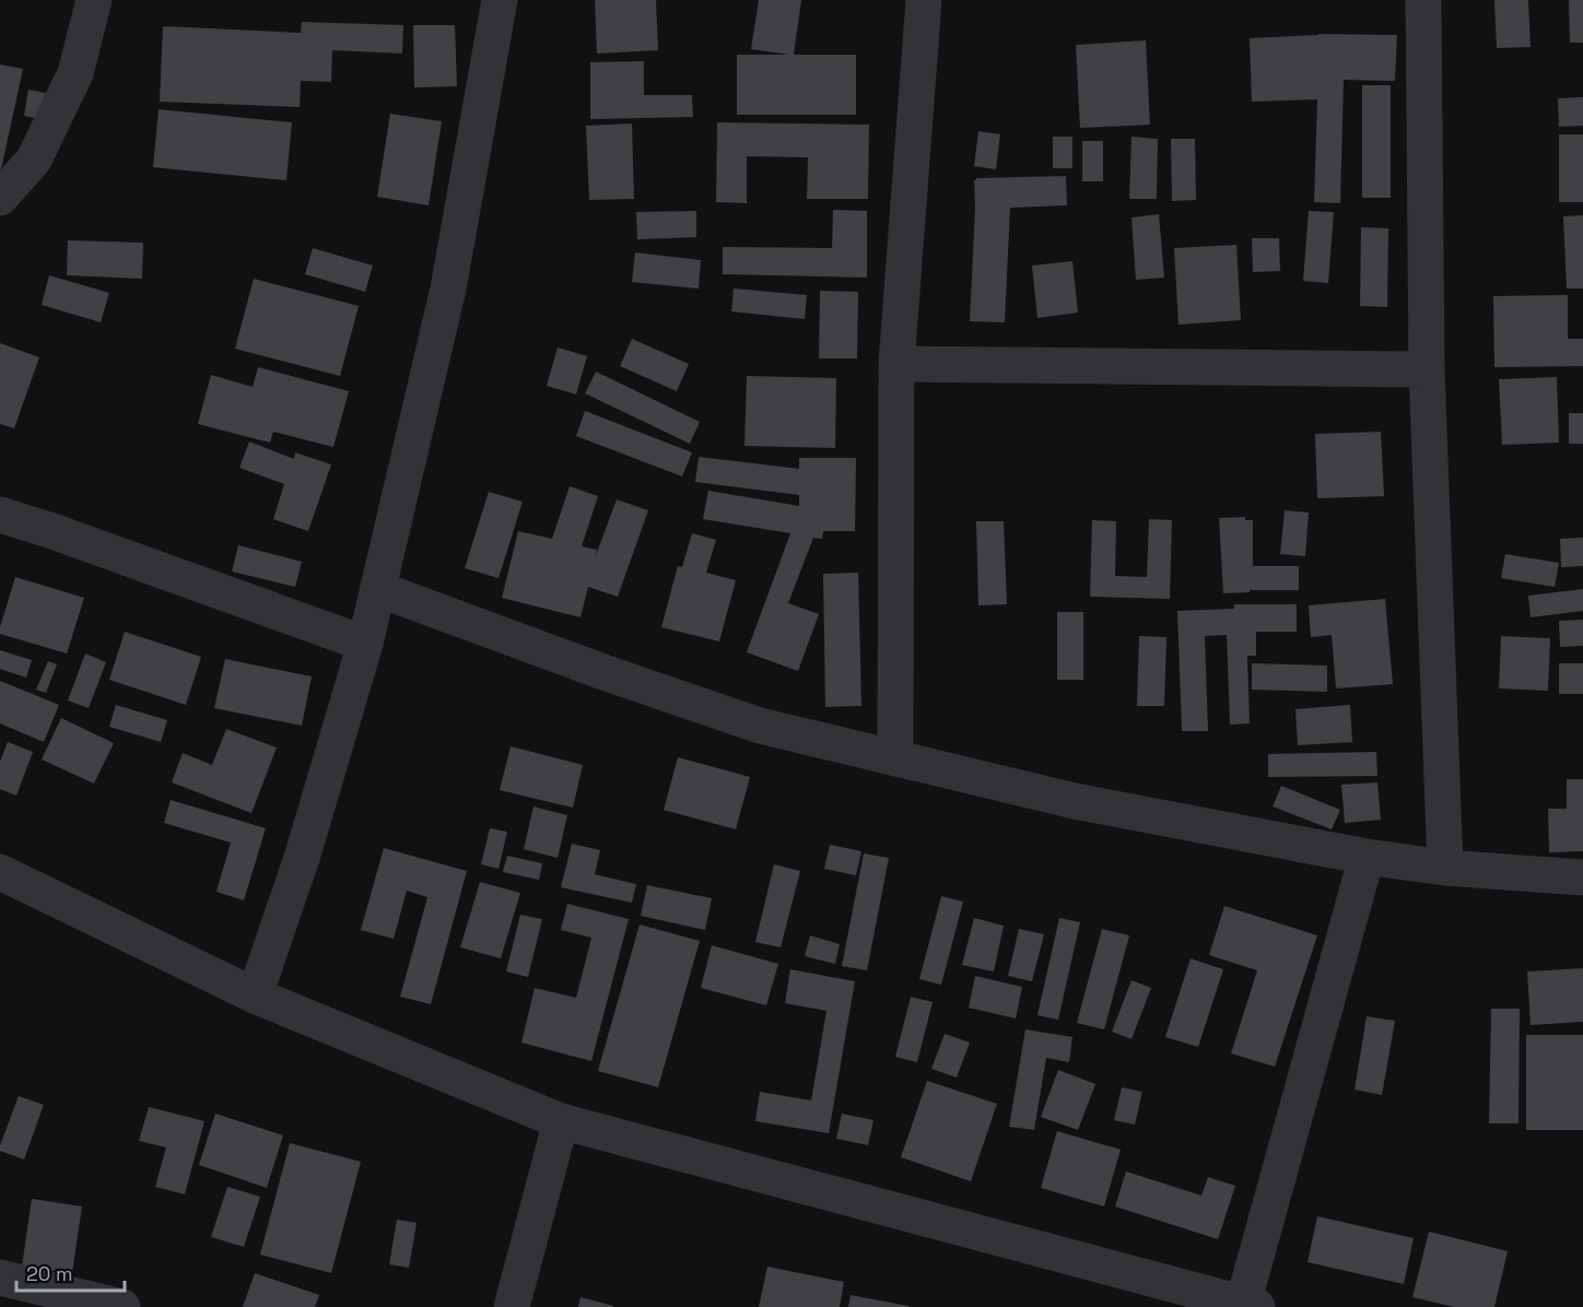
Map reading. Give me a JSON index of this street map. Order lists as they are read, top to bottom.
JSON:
{
  "scale_bar": "20 m"
}
